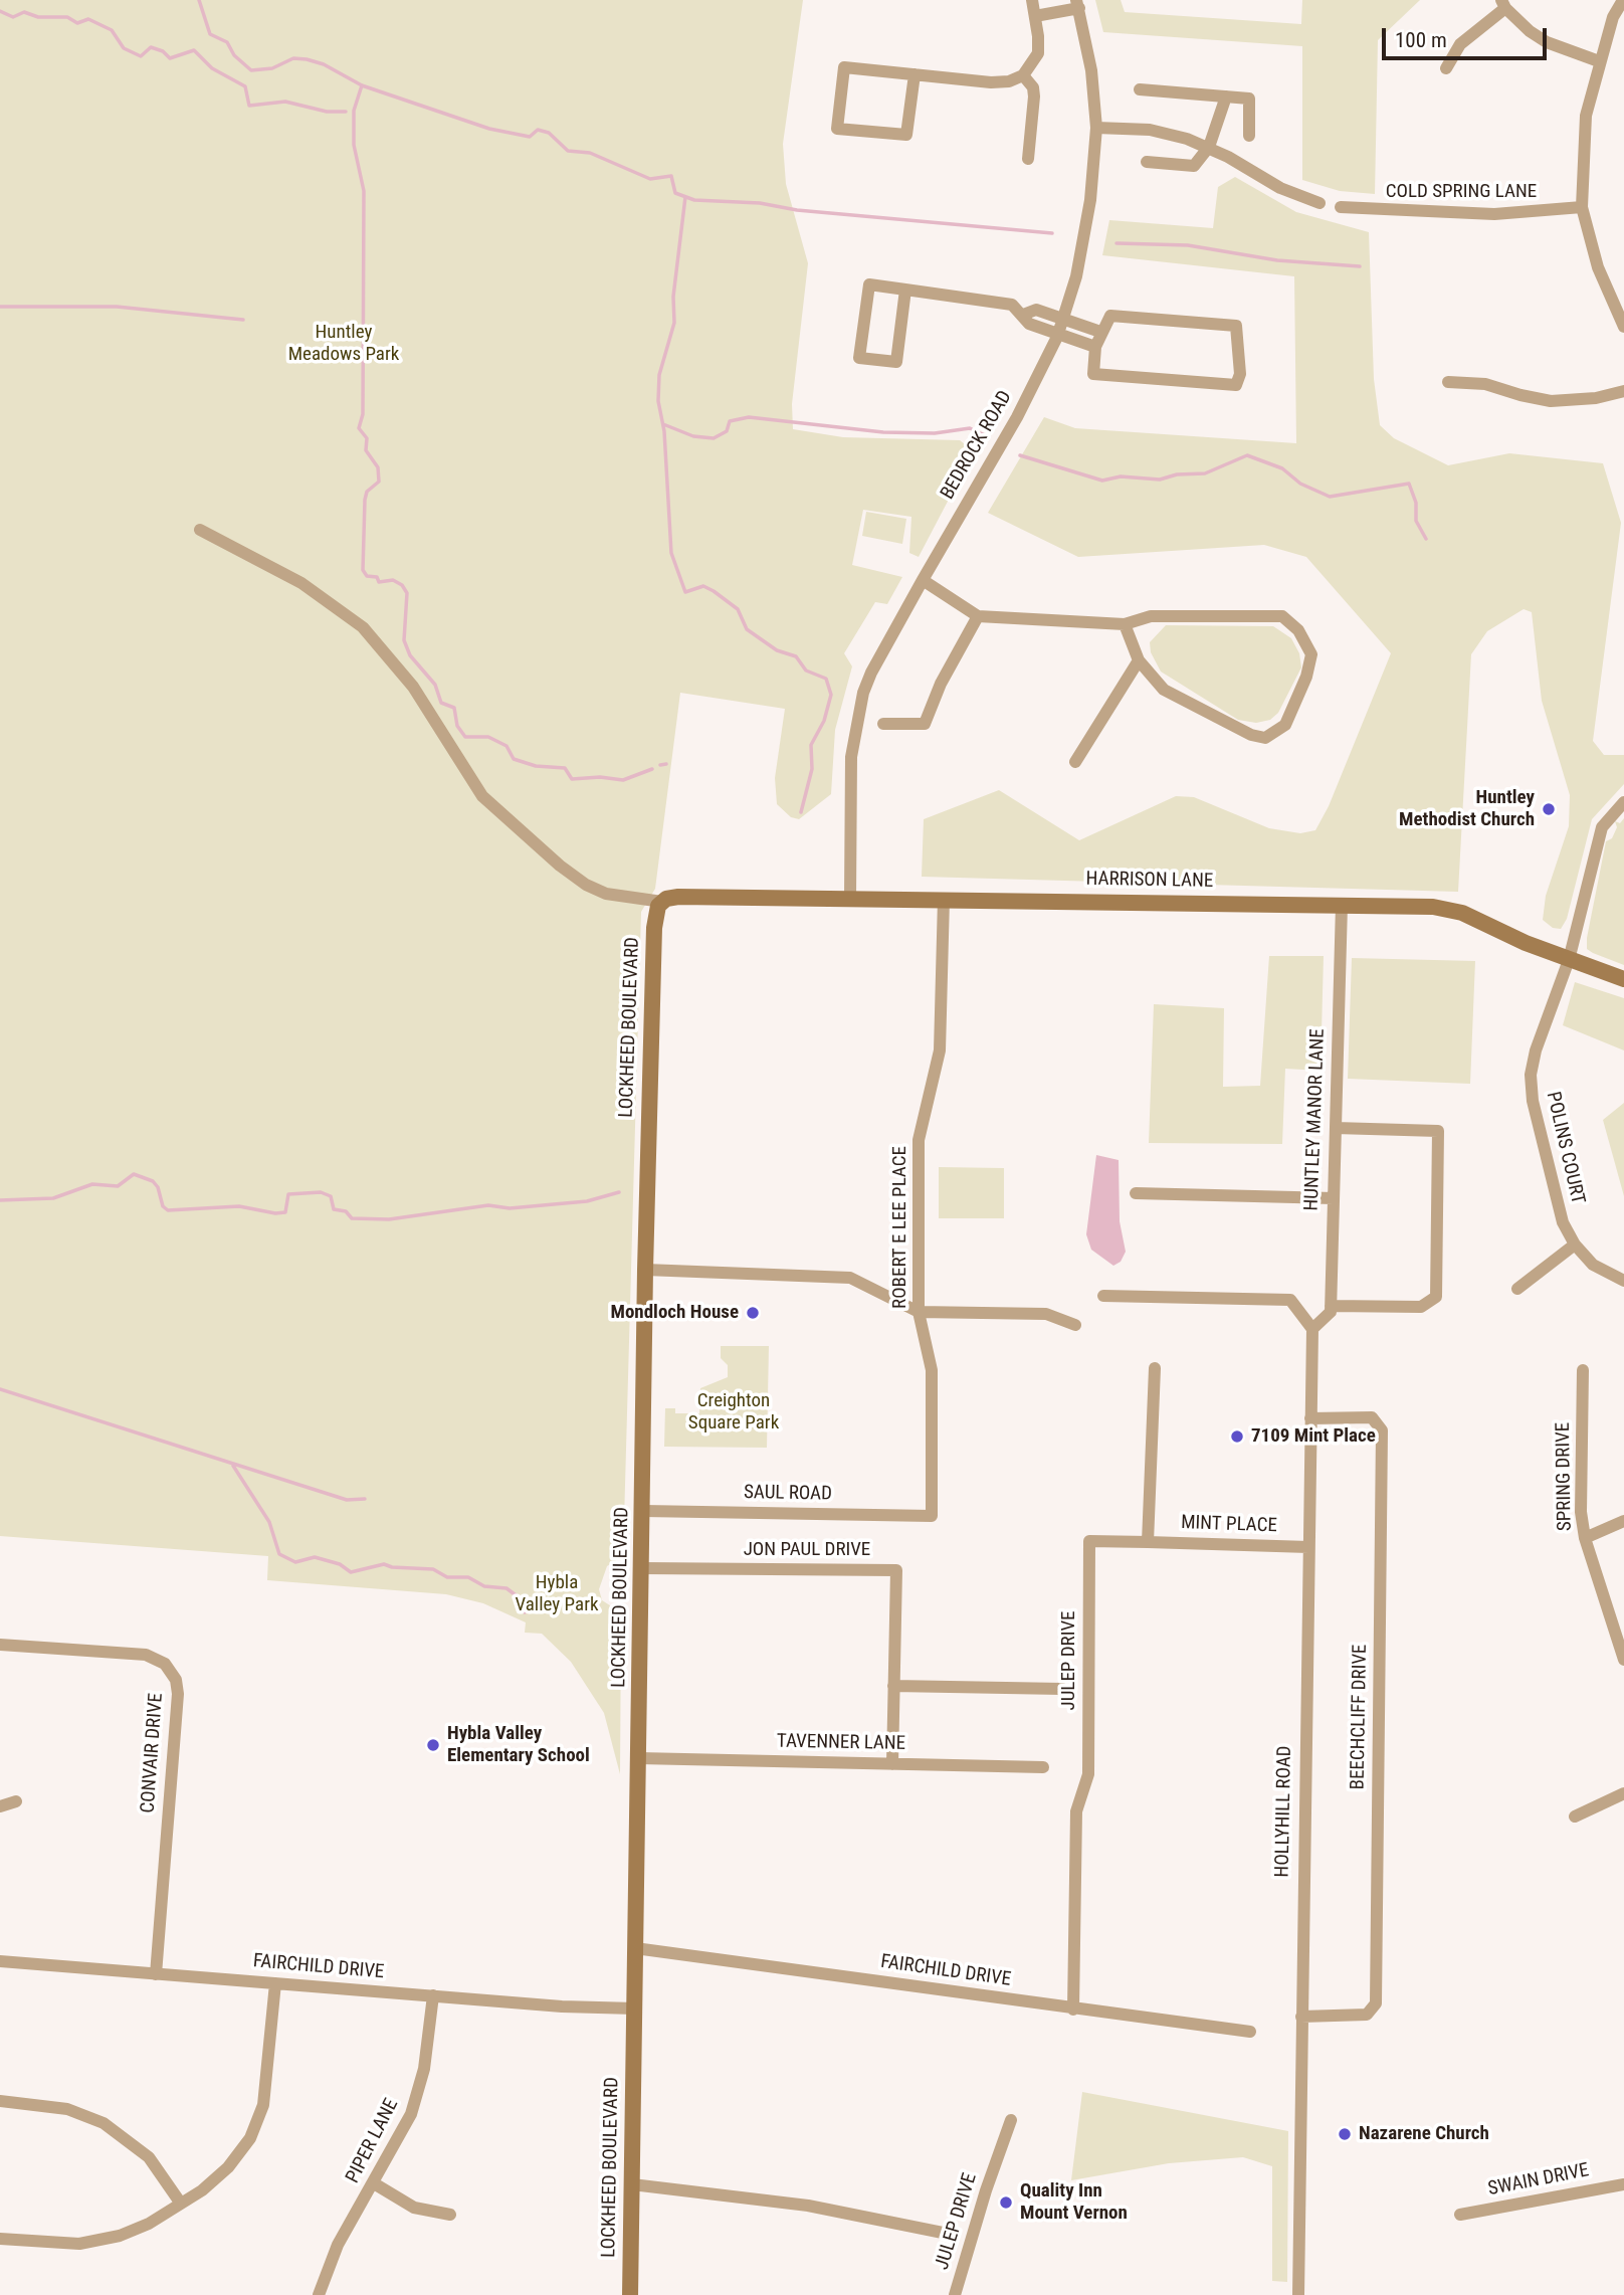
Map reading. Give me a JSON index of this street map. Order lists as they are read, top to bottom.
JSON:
{
  "streets": {
    "street": [
      "COLD SPRING LANE",
      "BEDROCK ROAD",
      "HARRISON LANE",
      "LOCKHEED BOULEVARD",
      "HUNTLEY MANOR LANE",
      "POLINS COURT",
      "ROBERT E LEE PLACE",
      "SPRING DRIVE",
      "SAUL ROAD",
      "MINT PLACE",
      "JON PAUL DRIVE",
      "JULEP DRIVE",
      "BEECHCLIFF DRIVE",
      "TAVENNER LANE",
      "CONVAIR DRIVE",
      "HOLLYHILL ROAD",
      "FAIRCHILD DRIVE",
      "PIPER LANE",
      "SWAIN DRIVE"
    ]
  },
  "crossings": [
    ["BEDROCK ROAD", "HARRISON LANE"],
    ["HARRISON LANE", "LOCKHEED BOULEVARD"],
    ["HARRISON LANE", "HUNTLEY MANOR LANE"],
    ["HARRISON LANE", "POLINS COURT"],
    ["HARRISON LANE", "ROBERT E LEE PLACE"],
    ["LOCKHEED BOULEVARD", "SAUL ROAD"],
    ["LOCKHEED BOULEVARD", "JON PAUL DRIVE"],
    ["LOCKHEED BOULEVARD", "TAVENNER LANE"],
    ["LOCKHEED BOULEVARD", "FAIRCHILD DRIVE"],
    ["ROBERT E LEE PLACE", "SAUL ROAD"],
    ["MINT PLACE", "JULEP DRIVE"],
    ["MINT PLACE", "HOLLYHILL ROAD"],
    ["JON PAUL DRIVE", "TAVENNER LANE"],
    ["JULEP DRIVE", "FAIRCHILD DRIVE"],
    ["BEECHCLIFF DRIVE", "HOLLYHILL ROAD"],
    ["CONVAIR DRIVE", "FAIRCHILD DRIVE"],
    ["FAIRCHILD DRIVE", "PIPER LANE"]
  ],
  "parks": ["Huntley Meadows Park", "Creighton Square Park", "Hybla Valley Park"],
  "places": [
    "Huntley Methodist Church",
    "Mondloch House",
    "7109 Mint Place",
    "Hybla Valley Elementary School",
    "Nazarene Church",
    "Quality Inn Mount Vernon"
  ],
  "scale_bar": "100 m"
}
